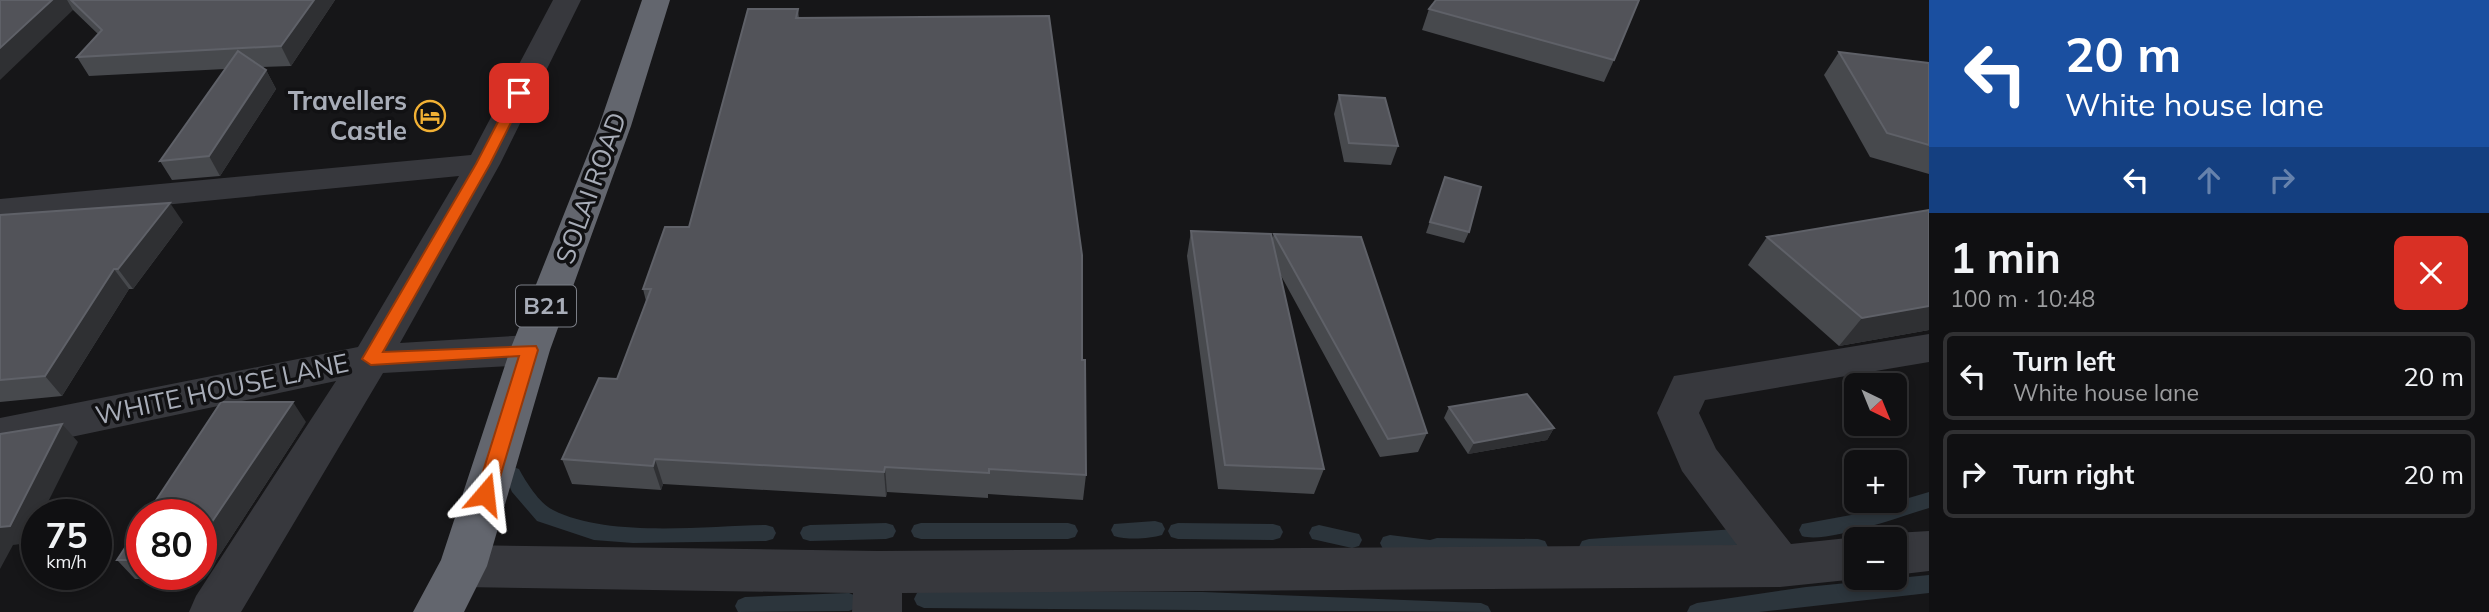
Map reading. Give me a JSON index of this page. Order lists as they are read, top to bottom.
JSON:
{
  "streets": {
    "highway": ["SOLAI ROAD", "B21"],
    "street": ["WHITE HOUSE LANE"]
  },
  "crossings": [
    ["SOLAI ROAD", "WHITE HOUSE LANE"]
  ],
  "places": {
    "hotel": ["Travellers Castle"]
  },
  "north": "bottom right",
  "page": {
    "turn": ["20 m", "White house lane"],
    "heading": ["1 min", "100 m · 10:48"],
    "list": [
      {
        "name": "Turn left",
        "note": "White house lane",
        "value": "20 m"
      },
      {
        "name": "Turn right",
        "value": "20 m"
      }
    ],
    "map_buttons": ["+", "−"],
    "speed": "75 km/h",
    "limit": "80"
  }
}
